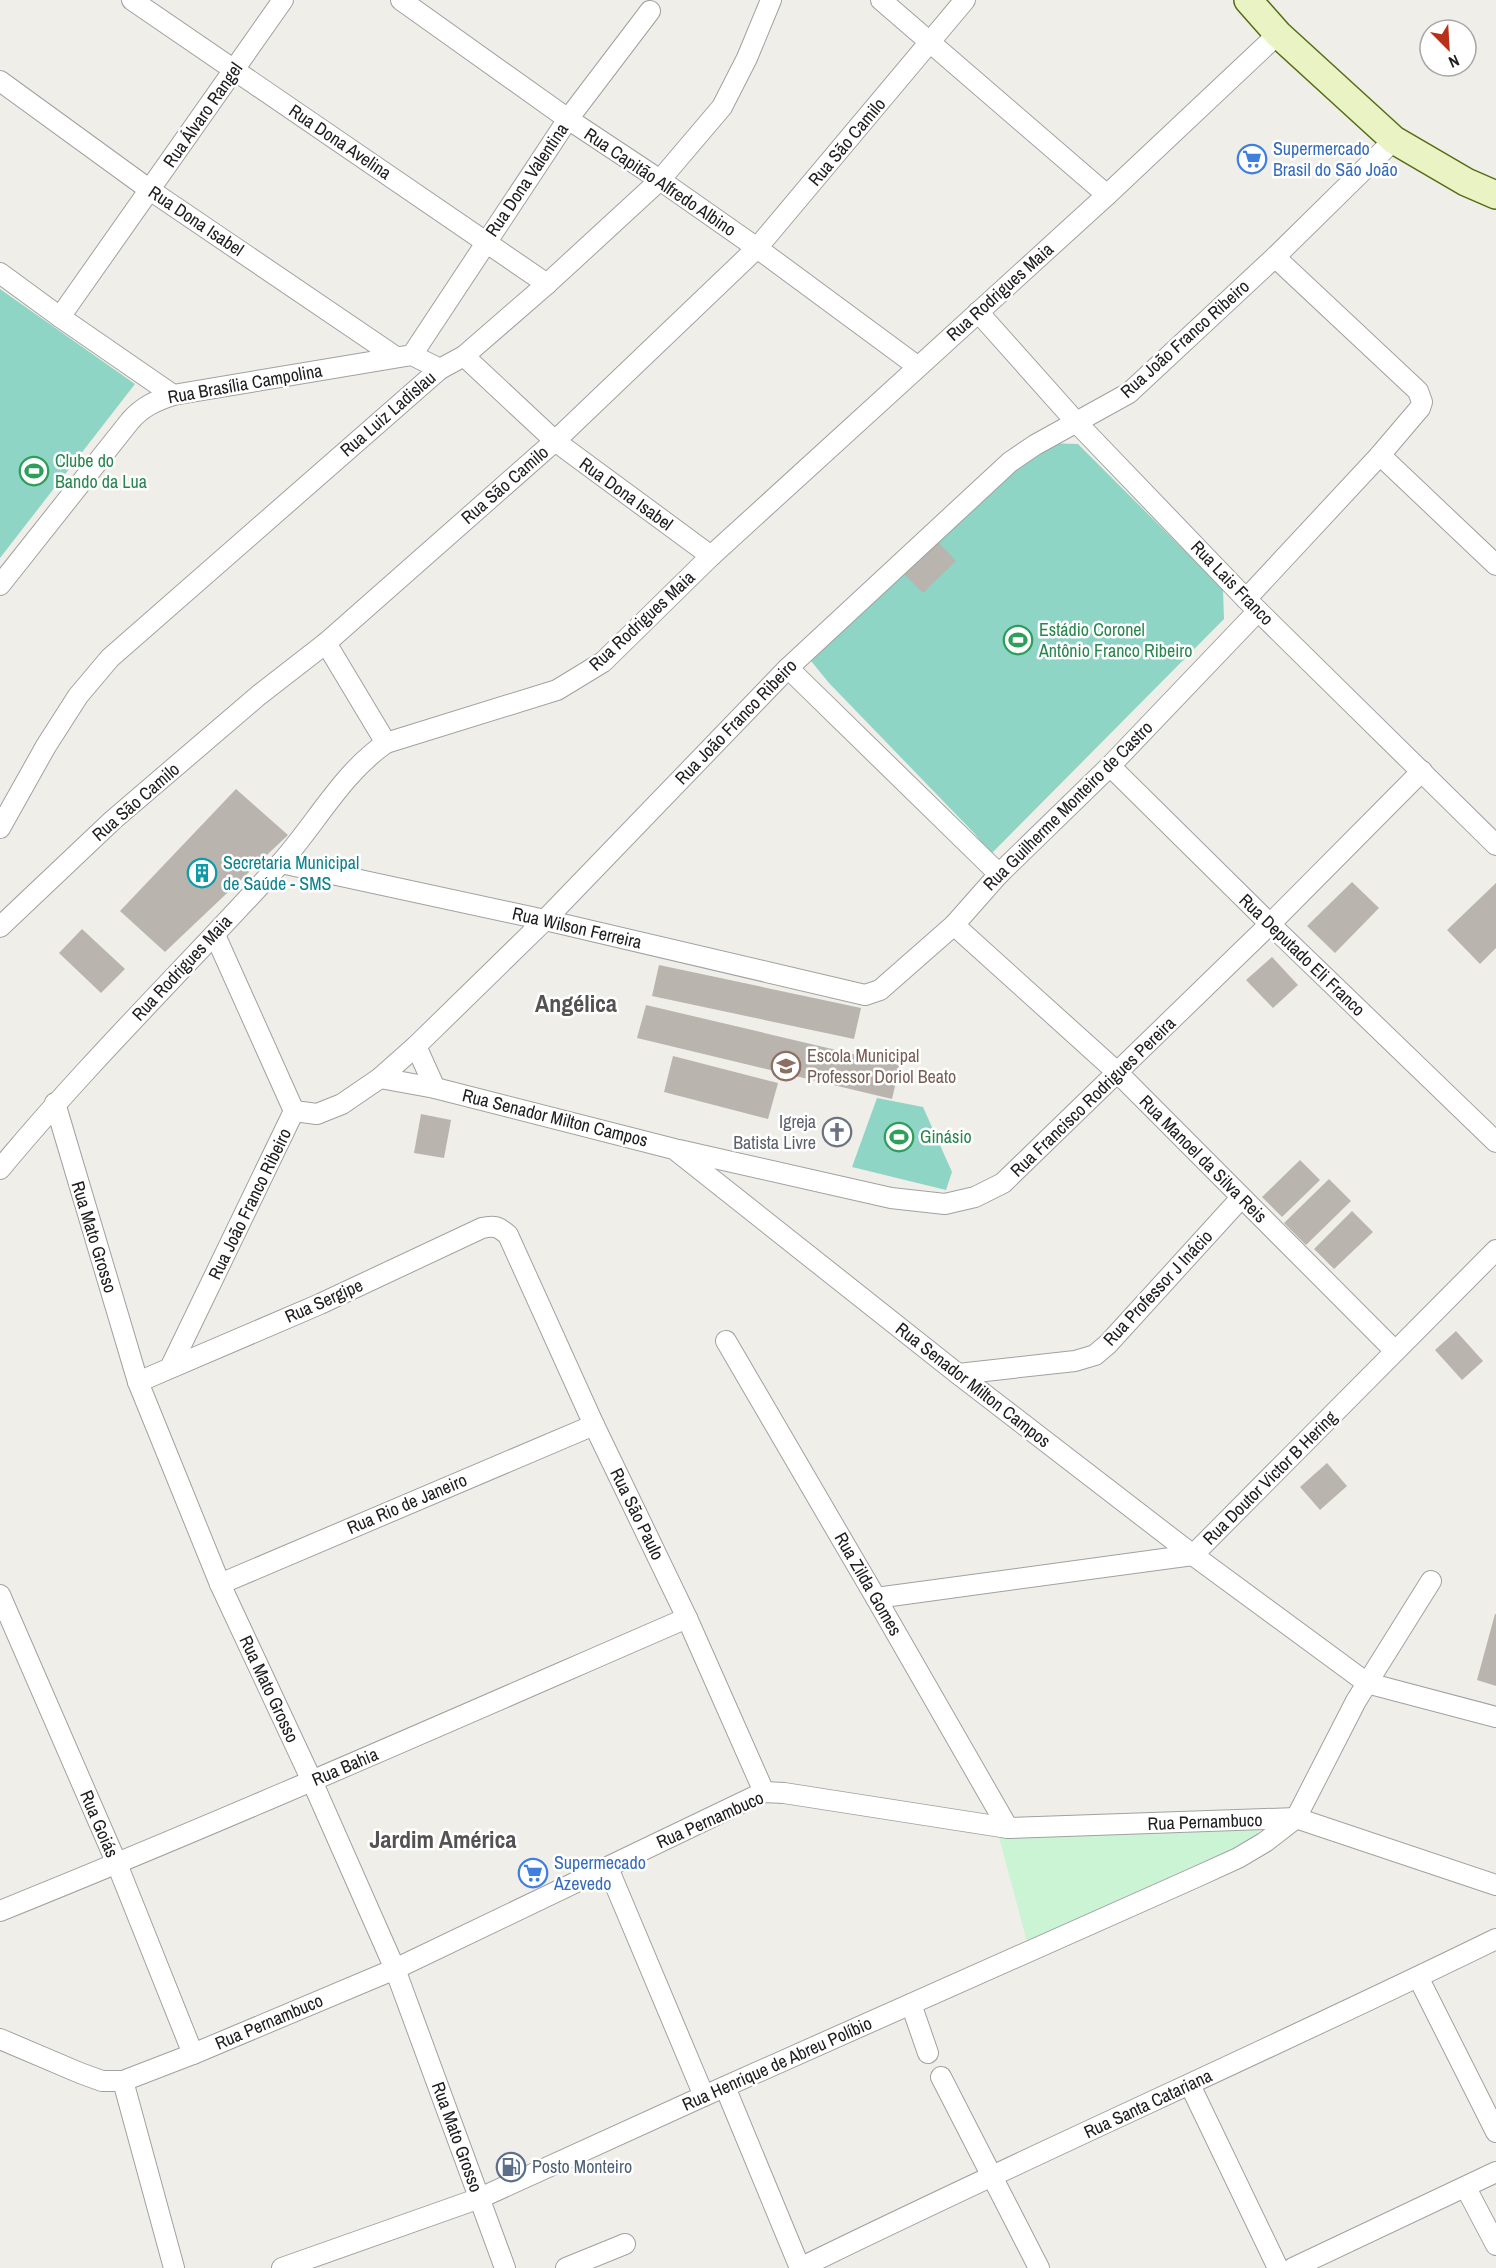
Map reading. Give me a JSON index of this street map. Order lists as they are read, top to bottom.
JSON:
{
  "streets": {
    "street": [
      "Rua Álvaro Rangel",
      "Rua Dona Avelina",
      "Rua São Camilo",
      "Rua Dona Valentina",
      "Rua Capitão Alfredo Albino",
      "Rua Dona Isabel",
      "Rua Rodrigues Maia",
      "Rua João Franco Ribeiro",
      "Rua Brasília Campolina",
      "Rua Luiz Ladislau",
      "Rua Lais Franco",
      "Rua Guilherme Monteiro de Castro",
      "Rua Wilson Ferreira",
      "Rua Deputado Eli Franco",
      "Rua Francisco Rodrigues Pereira",
      "Rua Senador Milton Campos",
      "Rua Manoel da Silva Reis",
      "Rua Mato Grosso",
      "Rua Professor J Inácio",
      "Rua Sergipe",
      "Rua Doutor Victor B Hering",
      "Rua Rio de Janeiro",
      "Rua São Paulo",
      "Rua Zilda Gomes",
      "Rua Bahia",
      "Rua Pernambuco",
      "Rua Goiás",
      "Rua Henrique de Abreu Políbio",
      "Rua Santa Catariana"
    ]
  },
  "crossings": [
    ["Rua Álvaro Rangel", "Rua Dona Avelina"],
    ["Rua Álvaro Rangel", "Rua Dona Isabel"],
    ["Rua Dona Avelina", "Rua Dona Valentina"],
    ["Rua Dona Avelina", "Rua Luiz Ladislau"],
    ["Rua São Camilo", "Rua Capitão Alfredo Albino"],
    ["Rua São Camilo", "Rua Dona Isabel"],
    ["Rua Dona Valentina", "Rua Capitão Alfredo Albino"],
    ["Rua Dona Valentina", "Rua Dona Isabel"],
    ["Rua Dona Valentina", "Rua Brasília Campolina"],
    ["Rua Capitão Alfredo Albino", "Rua Rodrigues Maia"],
    ["Rua Capitão Alfredo Albino", "Rua Luiz Ladislau"],
    ["Rua Dona Isabel", "Rua Rodrigues Maia"],
    ["Rua Dona Isabel", "Rua Brasília Campolina"],
    ["Rua Dona Isabel", "Rua Luiz Ladislau"],
    ["Rua Rodrigues Maia", "Rua Lais Franco"],
    ["Rua Rodrigues Maia", "Rua Wilson Ferreira"],
    ["Rua Rodrigues Maia", "Rua Mato Grosso"],
    ["Rua João Franco Ribeiro", "Rua Lais Franco"],
    ["Rua João Franco Ribeiro", "Rua Guilherme Monteiro de Castro"],
    ["Rua João Franco Ribeiro", "Rua Wilson Ferreira"],
    ["Rua João Franco Ribeiro", "Rua Senador Milton Campos"],
    ["Rua João Franco Ribeiro", "Rua Sergipe"],
    ["Rua Lais Franco", "Rua Guilherme Monteiro de Castro"],
    ["Rua Lais Franco", "Rua Francisco Rodrigues Pereira"],
    ["Rua Guilherme Monteiro de Castro", "Rua Wilson Ferreira"],
    ["Rua Guilherme Monteiro de Castro", "Rua Deputado Eli Franco"],
    ["Rua Guilherme Monteiro de Castro", "Rua Manoel da Silva Reis"],
    ["Rua Deputado Eli Franco", "Rua Francisco Rodrigues Pereira"],
    ["Rua Francisco Rodrigues Pereira", "Rua Senador Milton Campos"],
    ["Rua Francisco Rodrigues Pereira", "Rua Manoel da Silva Reis"],
    ["Rua Senador Milton Campos", "Rua Professor J Inácio"],
    ["Rua Senador Milton Campos", "Rua Doutor Victor B Hering"],
    ["Rua Manoel da Silva Reis", "Rua Professor J Inácio"],
    ["Rua Manoel da Silva Reis", "Rua Doutor Victor B Hering"],
    ["Rua Mato Grosso", "Rua Sergipe"],
    ["Rua Mato Grosso", "Rua Rio de Janeiro"],
    ["Rua Mato Grosso", "Rua Bahia"],
    ["Rua Mato Grosso", "Rua Pernambuco"],
    ["Rua Mato Grosso", "Rua Henrique de Abreu Políbio"],
    ["Rua Sergipe", "Rua São Paulo"],
    ["Rua Doutor Victor B Hering", "Rua Zilda Gomes"],
    ["Rua Rio de Janeiro", "Rua São Paulo"],
    ["Rua São Paulo", "Rua Bahia"],
    ["Rua São Paulo", "Rua Pernambuco"],
    ["Rua Zilda Gomes", "Rua Pernambuco"],
    ["Rua Bahia", "Rua Goiás"],
    ["Rua Pernambuco", "Rua Goiás"],
    ["Rua Pernambuco", "Rua Henrique de Abreu Políbio"]
  ],
  "districts": ["Angélica", "Jardim América"],
  "places": {
    "supermarket": ["Supermercado Brasil do São João", "Supermecado Azevedo"],
    "sports": ["Clube do Bando da Lua", "Estádio Coronel Antônio Franco Ribeiro", "Ginásio"],
    "building": ["Secretaria Municipal de Saúde - SMS"],
    "school or university": ["Escola Municipal Professor Doriol Beato"],
    "church": ["Igreja Batista Livre"],
    "fuel station": ["Posto Monteiro"]
  },
  "north": "bottom right"
}
